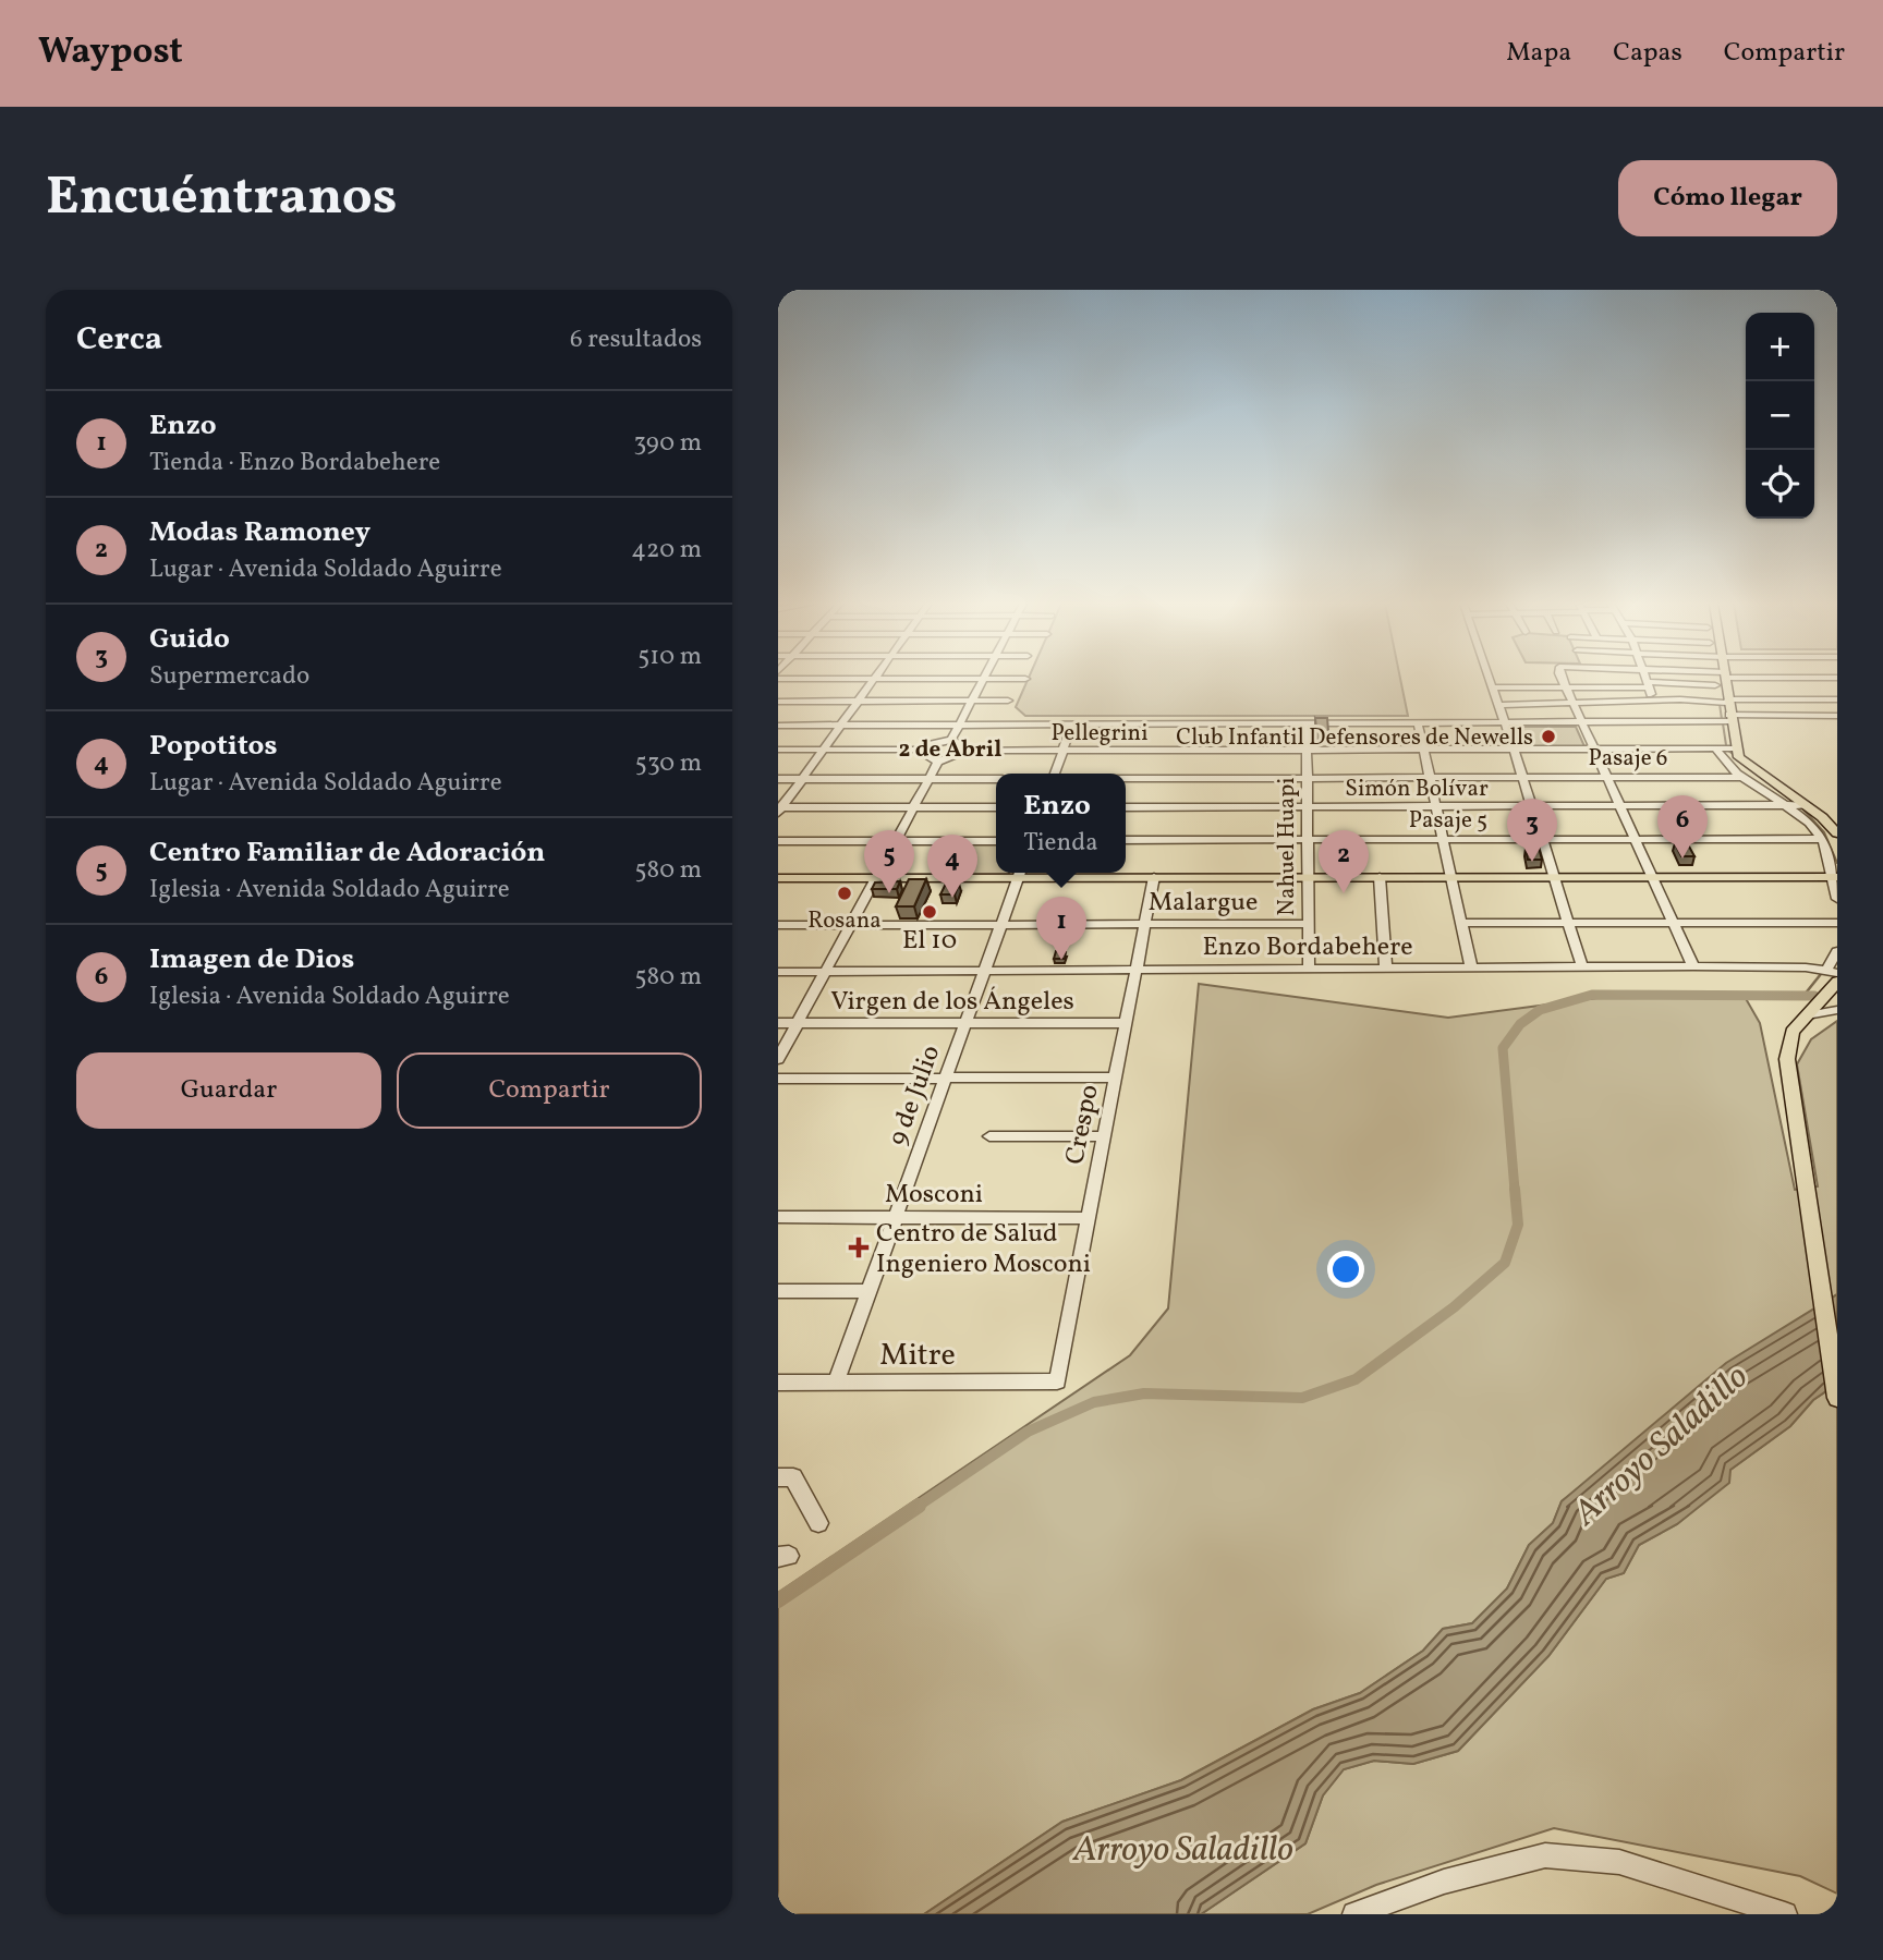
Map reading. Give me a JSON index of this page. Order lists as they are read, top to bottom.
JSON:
{
  "streets": {
    "street": [
      "Pellegrini",
      "Pasaje 6",
      "Simón Bolívar",
      "Pasaje 5",
      "Nahuel Huapi",
      "Malargue",
      "Enzo Bordabehere",
      "Virgen de los Ángeles",
      "9 de Julio",
      "Crespo",
      "Mosconi",
      "Mitre"
    ]
  },
  "crossings": [
    ["Pellegrini", "Nahuel Huapi"],
    ["Pasaje 6", "Nahuel Huapi"],
    ["Simón Bolívar", "Nahuel Huapi"],
    ["Pasaje 5", "Nahuel Huapi"],
    ["Nahuel Huapi", "Malargue"],
    ["Nahuel Huapi", "Enzo Bordabehere"],
    ["Malargue", "9 de Julio"],
    ["Malargue", "Crespo"],
    ["Enzo Bordabehere", "9 de Julio"],
    ["Enzo Bordabehere", "Crespo"],
    ["Virgen de los Ángeles", "9 de Julio"],
    ["Virgen de los Ángeles", "Crespo"],
    ["9 de Julio", "Mosconi"],
    ["9 de Julio", "Mitre"],
    ["Crespo", "Mosconi"],
    ["Crespo", "Mitre"]
  ],
  "districts": ["2 de Abril"],
  "water": ["Arroyo Saladillo"],
  "places": {
    "other": ["Club Infantil Defensores de Newells", "Rosana", "El 10"],
    "health": ["Centro de Salud Ingeniero Mosconi"]
  },
  "page": {
    "header": "Waypost",
    "nav": ["Mapa", "Capas", "Compartir"],
    "buttons": [
      "Cómo llegar",
      ["Guardar", "Compartir"]
    ],
    "title": "Encuéntranos",
    "heading": ["Cerca", "6 resultados"],
    "map_buttons": ["+", "−"],
    "list": [
      {
        "mark": "1",
        "name": "Enzo",
        "note": "Tienda · Enzo Bordabehere",
        "value": "390 m"
      },
      {
        "mark": "2",
        "name": "Modas Ramoney",
        "note": "Lugar · Avenida Soldado Aguirre",
        "value": "420 m"
      },
      {
        "mark": "3",
        "name": "Guido",
        "note": "Supermercado",
        "value": "510 m"
      },
      {
        "mark": "4",
        "name": "Popotitos",
        "note": "Lugar · Avenida Soldado Aguirre",
        "value": "530 m"
      },
      {
        "mark": "5",
        "name": "Centro Familiar de Adoración",
        "note": "Iglesia · Avenida Soldado Aguirre",
        "value": "580 m"
      },
      {
        "mark": "6",
        "name": "Imagen de Dios",
        "note": "Iglesia · Avenida Soldado Aguirre",
        "value": "580 m"
      }
    ],
    "popup": ["Enzo", "Tienda"],
    "pins": [
      "6",
      "3",
      "2",
      "5",
      "4",
      "1"
    ]
  }
}
